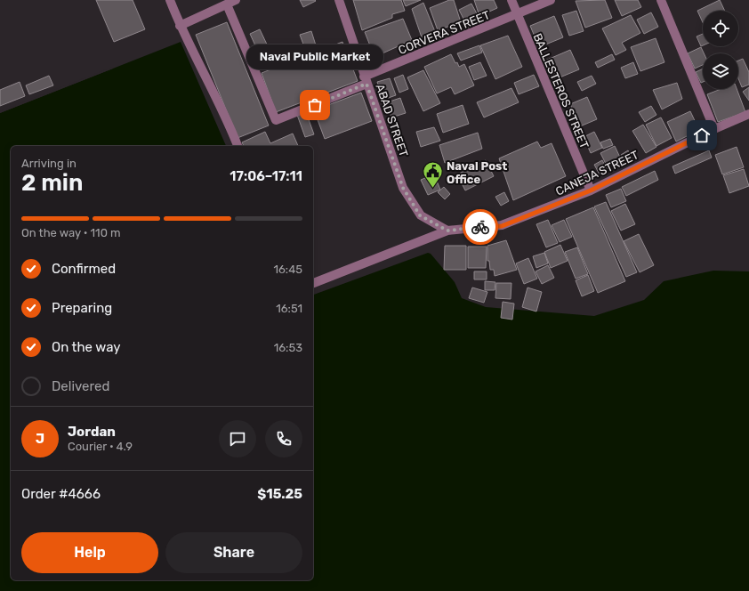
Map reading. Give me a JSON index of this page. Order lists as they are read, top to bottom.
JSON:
{
  "streets": {
    "street": [
      "CORVERA STREET",
      "BALLESTEROS STREET",
      "ABAD STREET",
      "CANEJA STREET"
    ]
  },
  "crossings": [
    ["CORVERA STREET", "BALLESTEROS STREET"],
    ["CORVERA STREET", "ABAD STREET"],
    ["BALLESTEROS STREET", "CANEJA STREET"],
    ["ABAD STREET", "CANEJA STREET"]
  ],
  "places": {
    "other": ["Naval Public Market"],
    "public building": ["Naval Post Office"]
  },
  "page": {
    "bubble": "Naval Public Market",
    "heading": ["2 min", "Arriving in", "17:06–17:11"],
    "panel": [
      "Jordan",
      "Courier · 4.9",
      "Order #4666",
      "$15.25"
    ],
    "bar": "On the way · 110 m",
    "list": [
      ["Confirmed", "16:45"],
      ["Preparing", "16:51"],
      ["On the way", "16:53"],
      "Delivered"
    ],
    "round": "J",
    "buttons": ["Help", "Share"]
  }
}
